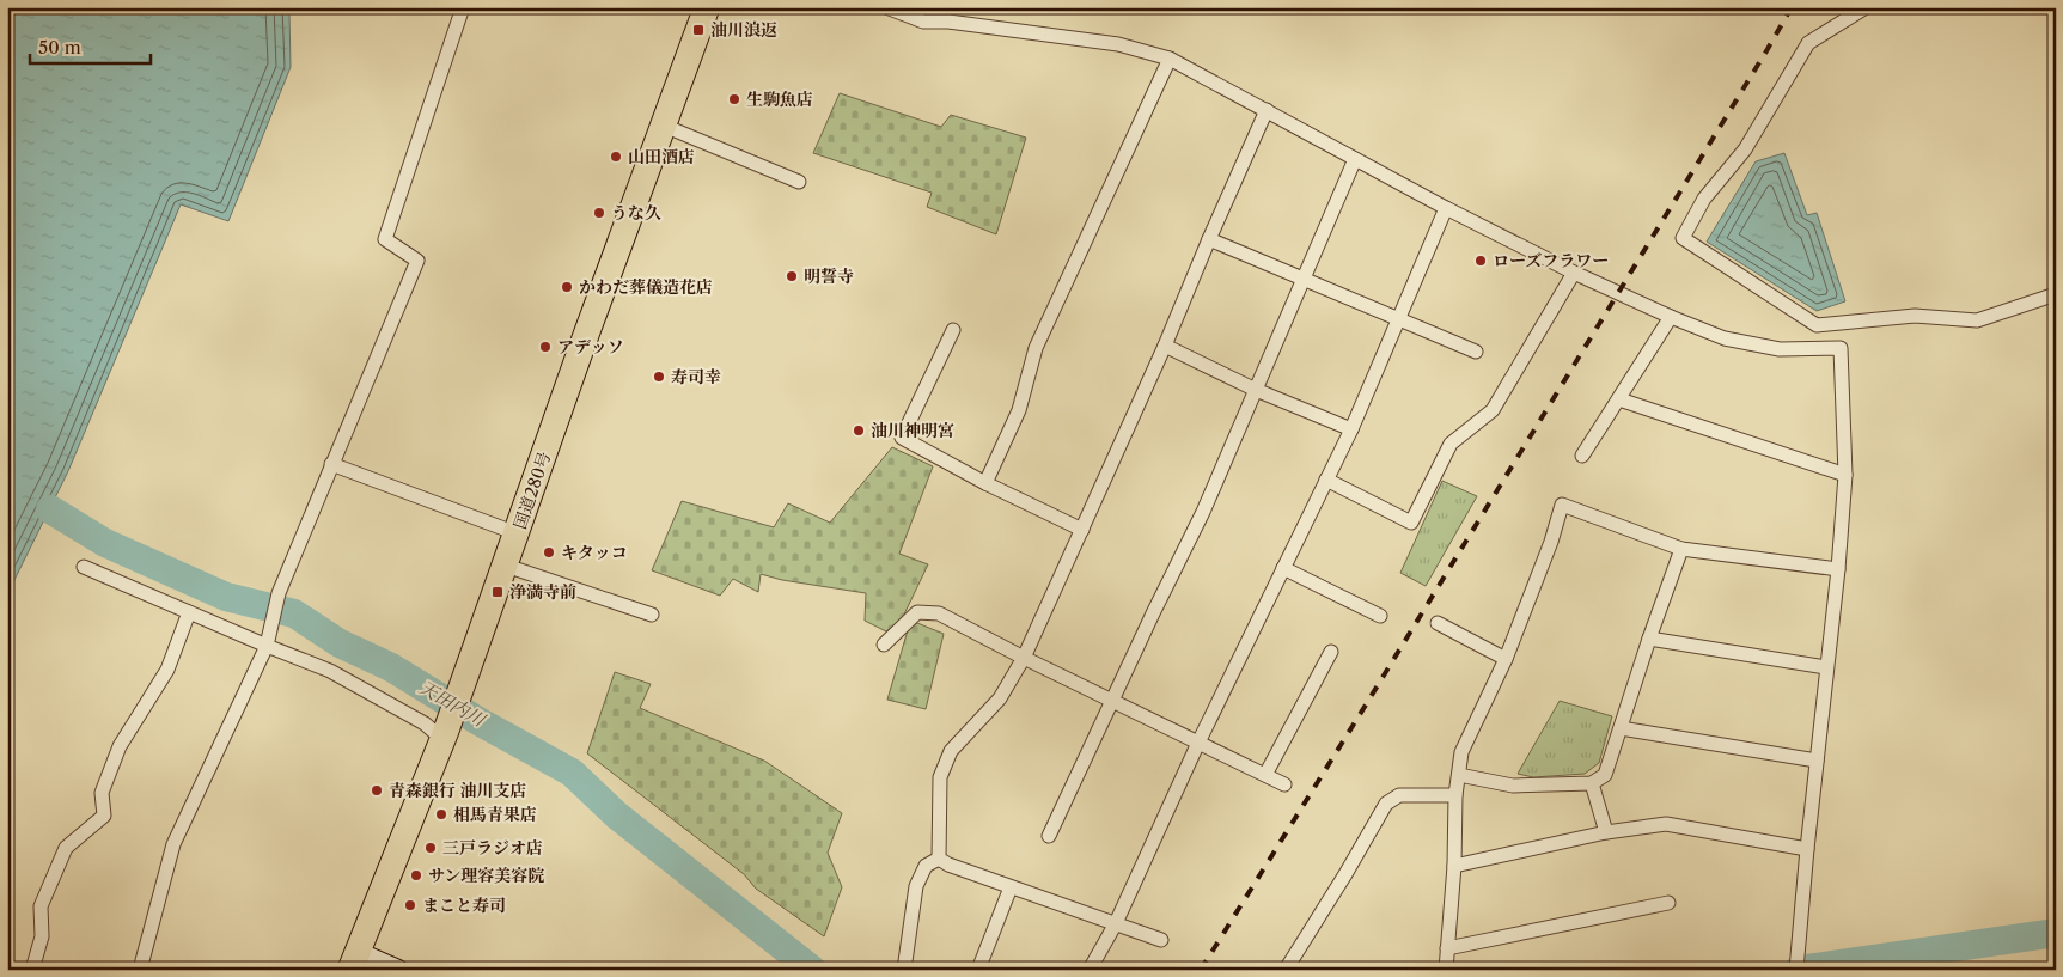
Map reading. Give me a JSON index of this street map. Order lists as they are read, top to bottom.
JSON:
{
  "streets": {
    "highway": ["国道280号"]
  },
  "water": ["天田内川"],
  "places": {
    "transit": ["油川浪返", "浄満寺前"],
    "other": [
      "生駒魚店",
      "山田酒店",
      "うな久",
      "ローズフラワー",
      "明誓寺",
      "かわだ葬儀造花店",
      "アデッソ",
      "寿司幸",
      "油川神明宮",
      "キタッコ",
      "青森銀行 油川支店",
      "相馬青果店",
      "三戸ラジオ店",
      "サン理容美容院",
      "まこと寿司"
    ]
  },
  "scale_bar": "50 m"
}
